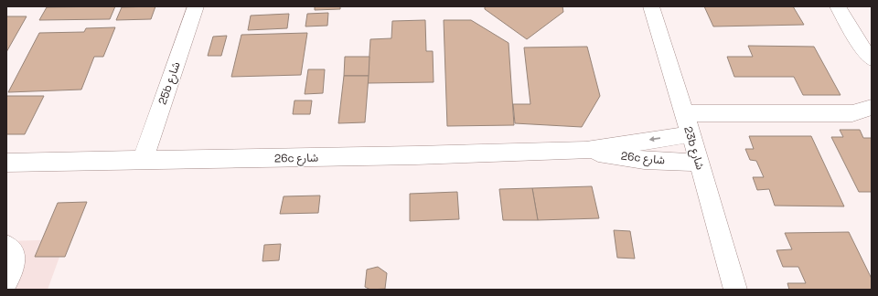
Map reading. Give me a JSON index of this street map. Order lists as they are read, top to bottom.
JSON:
{
  "streets": {
    "street": ["25b شارع", "23b شارع", "26c شارع"]
  },
  "crossings": [
    ["25b شارع", "26c شارع"],
    ["23b شارع", "26c شارع"]
  ]
}
